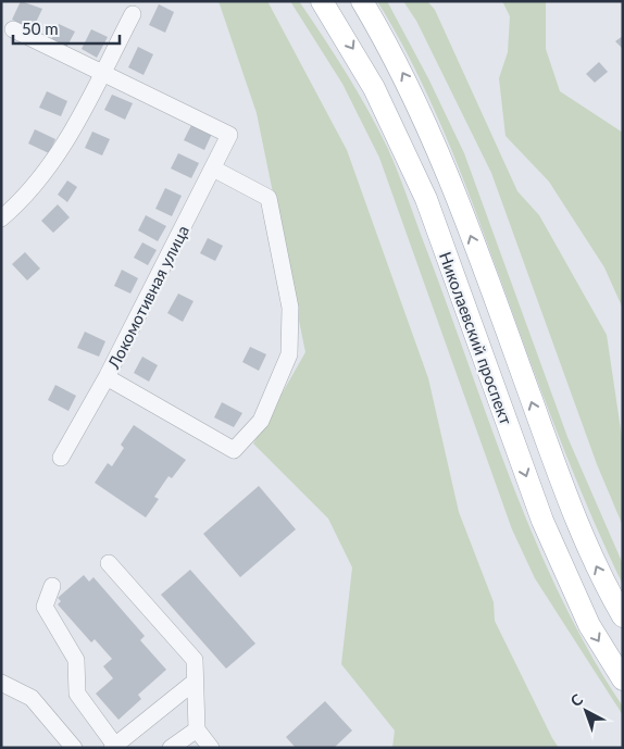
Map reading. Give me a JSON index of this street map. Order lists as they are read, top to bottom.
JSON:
{
  "streets": {
    "main road": ["Николаевский проспект"],
    "street": ["Локомотивная улица"]
  },
  "scale_bar": "50 m",
  "north": "top left"
}
